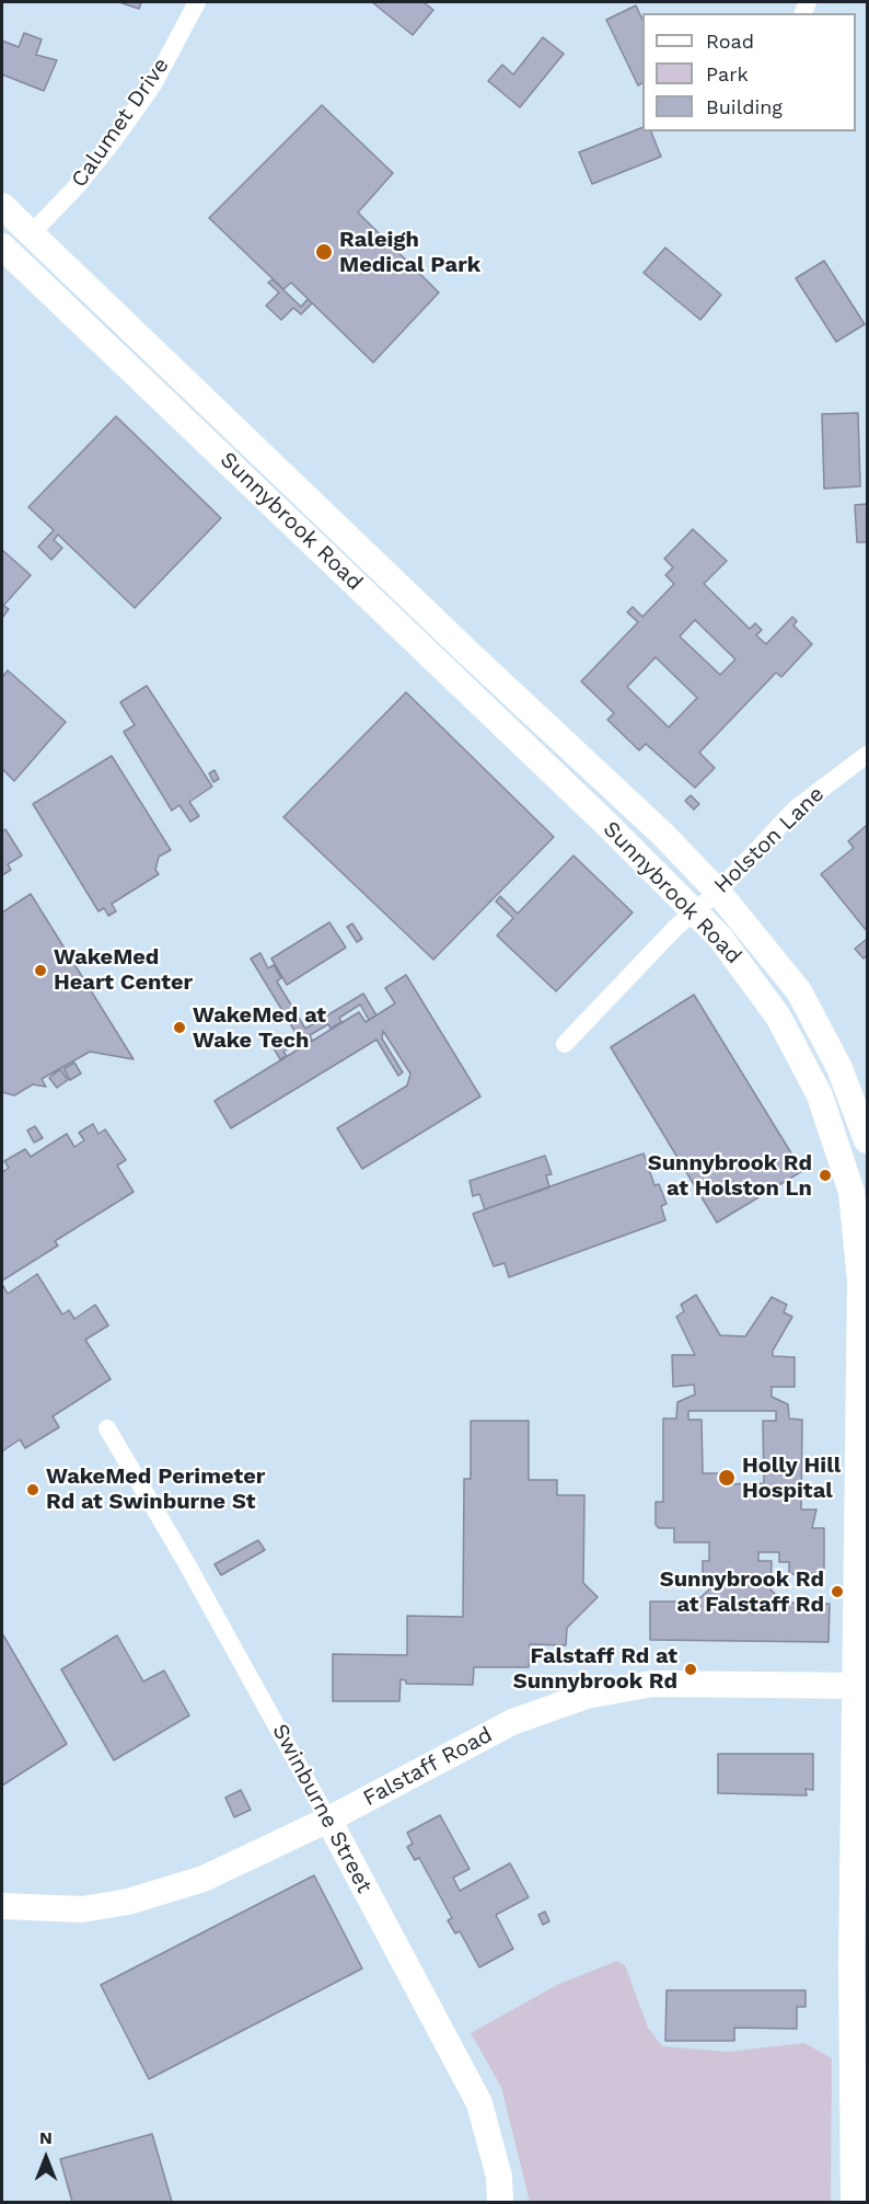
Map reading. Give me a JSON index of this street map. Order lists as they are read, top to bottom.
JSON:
{
  "streets": {
    "main road": ["Sunnybrook Road", "Falstaff Road", "Swinburne Street"],
    "street": ["Calumet Drive", "Holston Lane"]
  },
  "crossings": [
    ["Calumet Drive", "Sunnybrook Road"],
    ["Sunnybrook Road", "Holston Lane"],
    ["Sunnybrook Road", "Falstaff Road"],
    ["Falstaff Road", "Swinburne Street"]
  ],
  "places": [
    "Raleigh Medical Park",
    "WakeMed Heart Center",
    "WakeMed at Wake Tech",
    "Sunnybrook Rd at Holston Ln",
    "Holly Hill Hospital",
    "WakeMed Perimeter Rd at Swinburne St",
    "Sunnybrook Rd at Falstaff Rd",
    "Falstaff Rd at Sunnybrook Rd"
  ],
  "legend": ["Road", "Park", "Building"],
  "north": "top"
}
